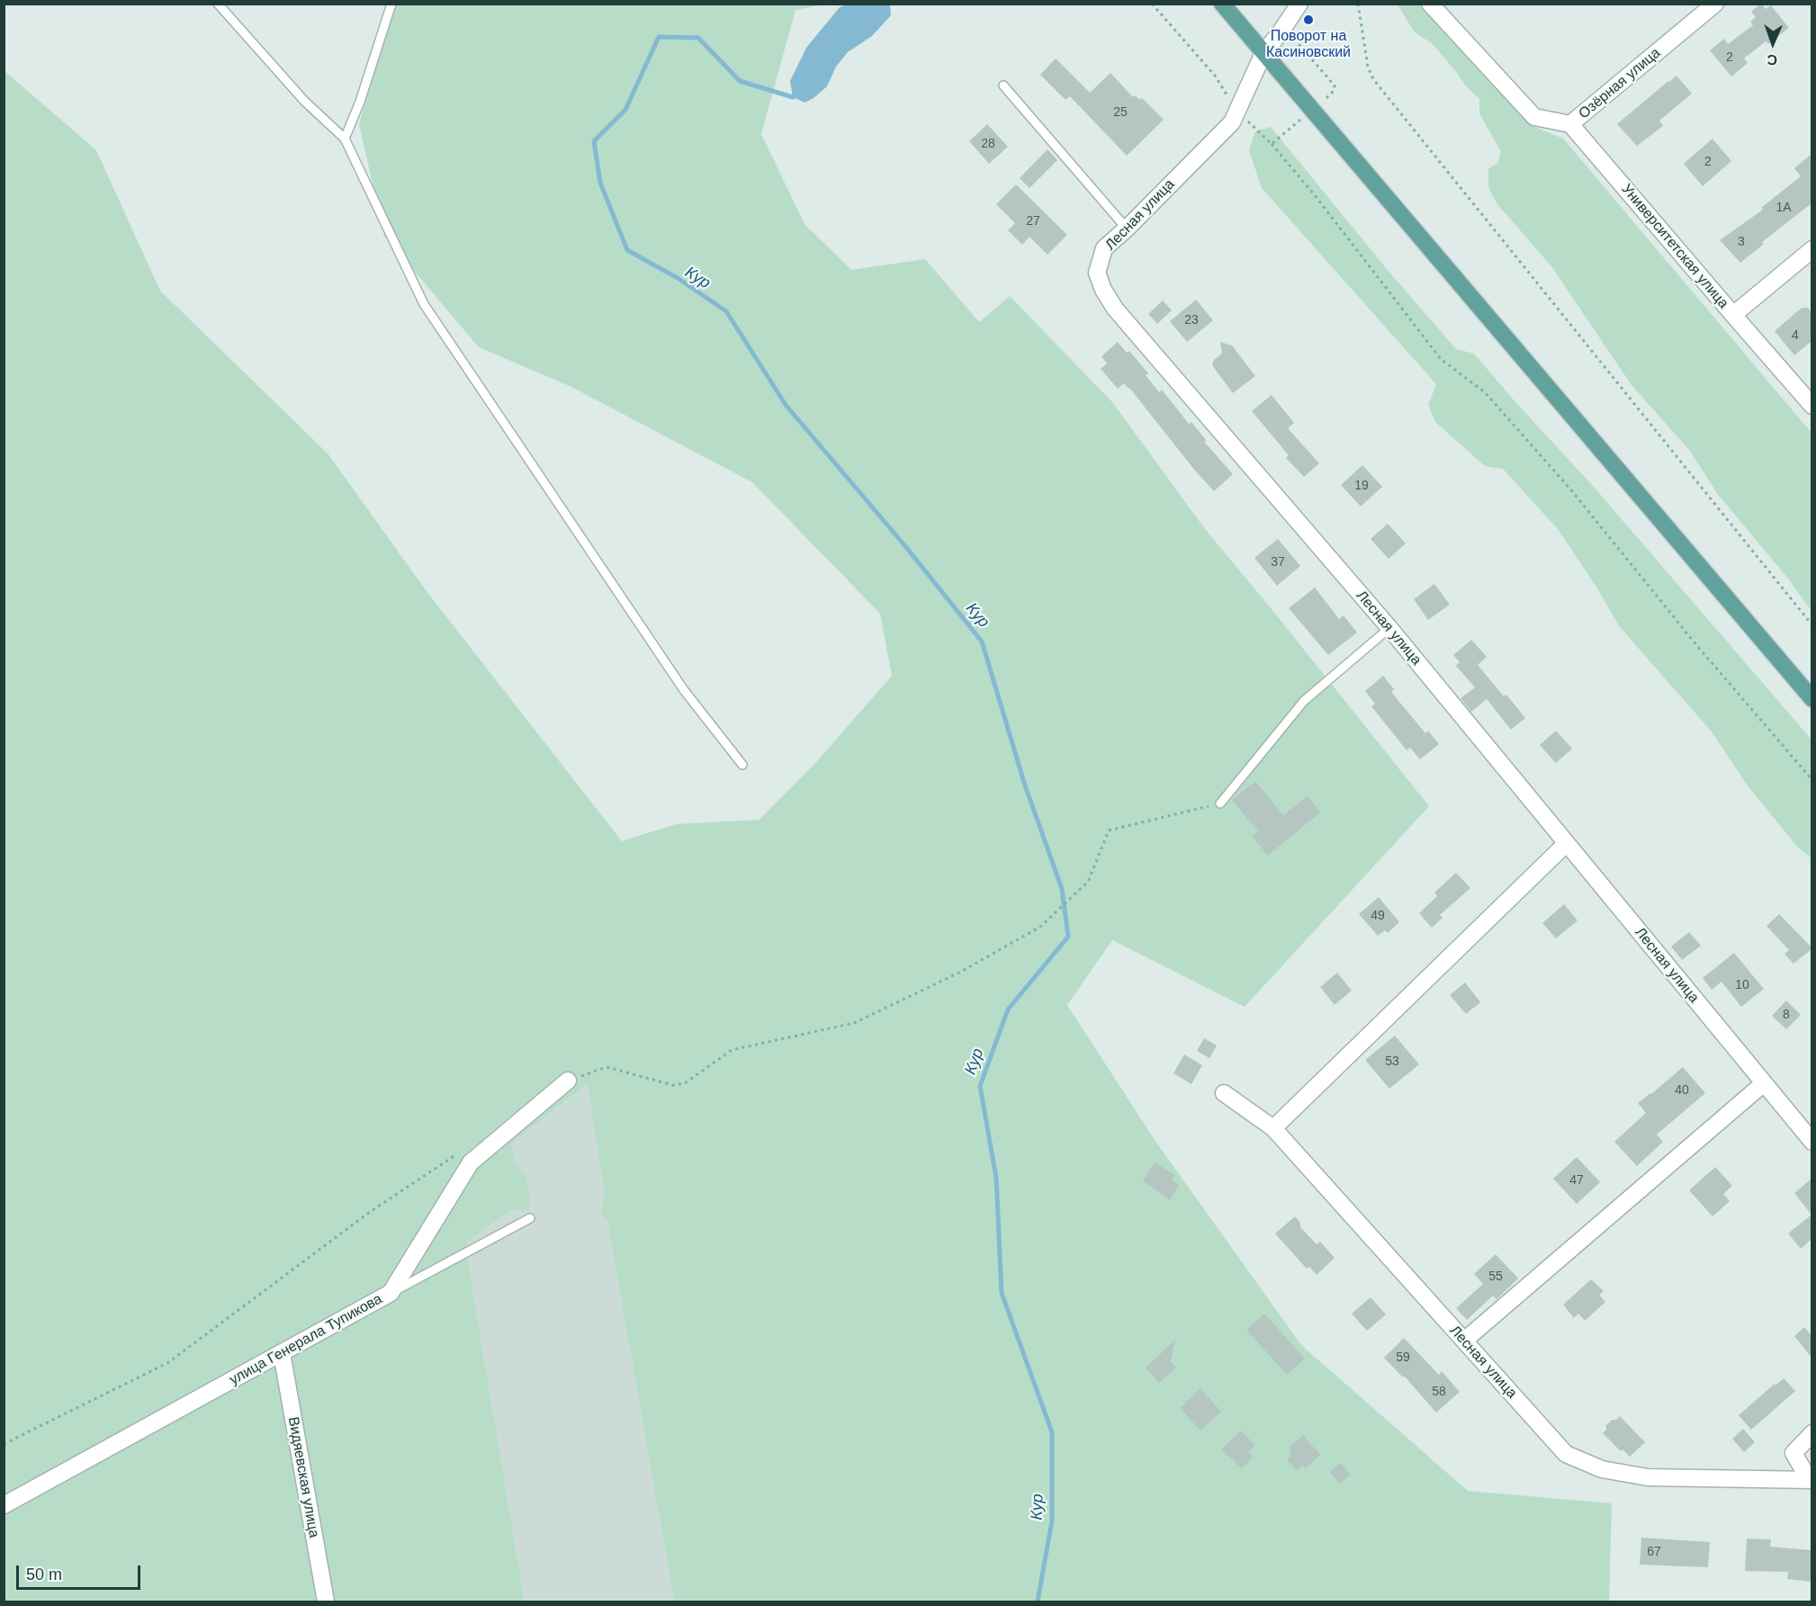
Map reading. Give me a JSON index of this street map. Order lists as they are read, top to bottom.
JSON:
{
  "streets": {
    "street": [
      "Озёрная улица",
      "Лесная улица",
      "Университетская улица",
      "улица Генерала Тупикова",
      "Видяевская улица"
    ]
  },
  "crossings": [
    ["Озёрная улица", "Университетская улица"],
    ["улица Генерала Тупикова", "Видяевская улица"]
  ],
  "water": ["Кур"],
  "places": ["Поворот на Касиновский"],
  "house_numbers": [
    "2",
    "25",
    "28",
    "2",
    "1А",
    "27",
    "3",
    "23",
    "4",
    "19",
    "37",
    "49",
    "10",
    "8",
    "53",
    "40",
    "47",
    "55",
    "59",
    "58",
    "67"
  ],
  "scale_bar": "50 m",
  "north": "bottom"
}
